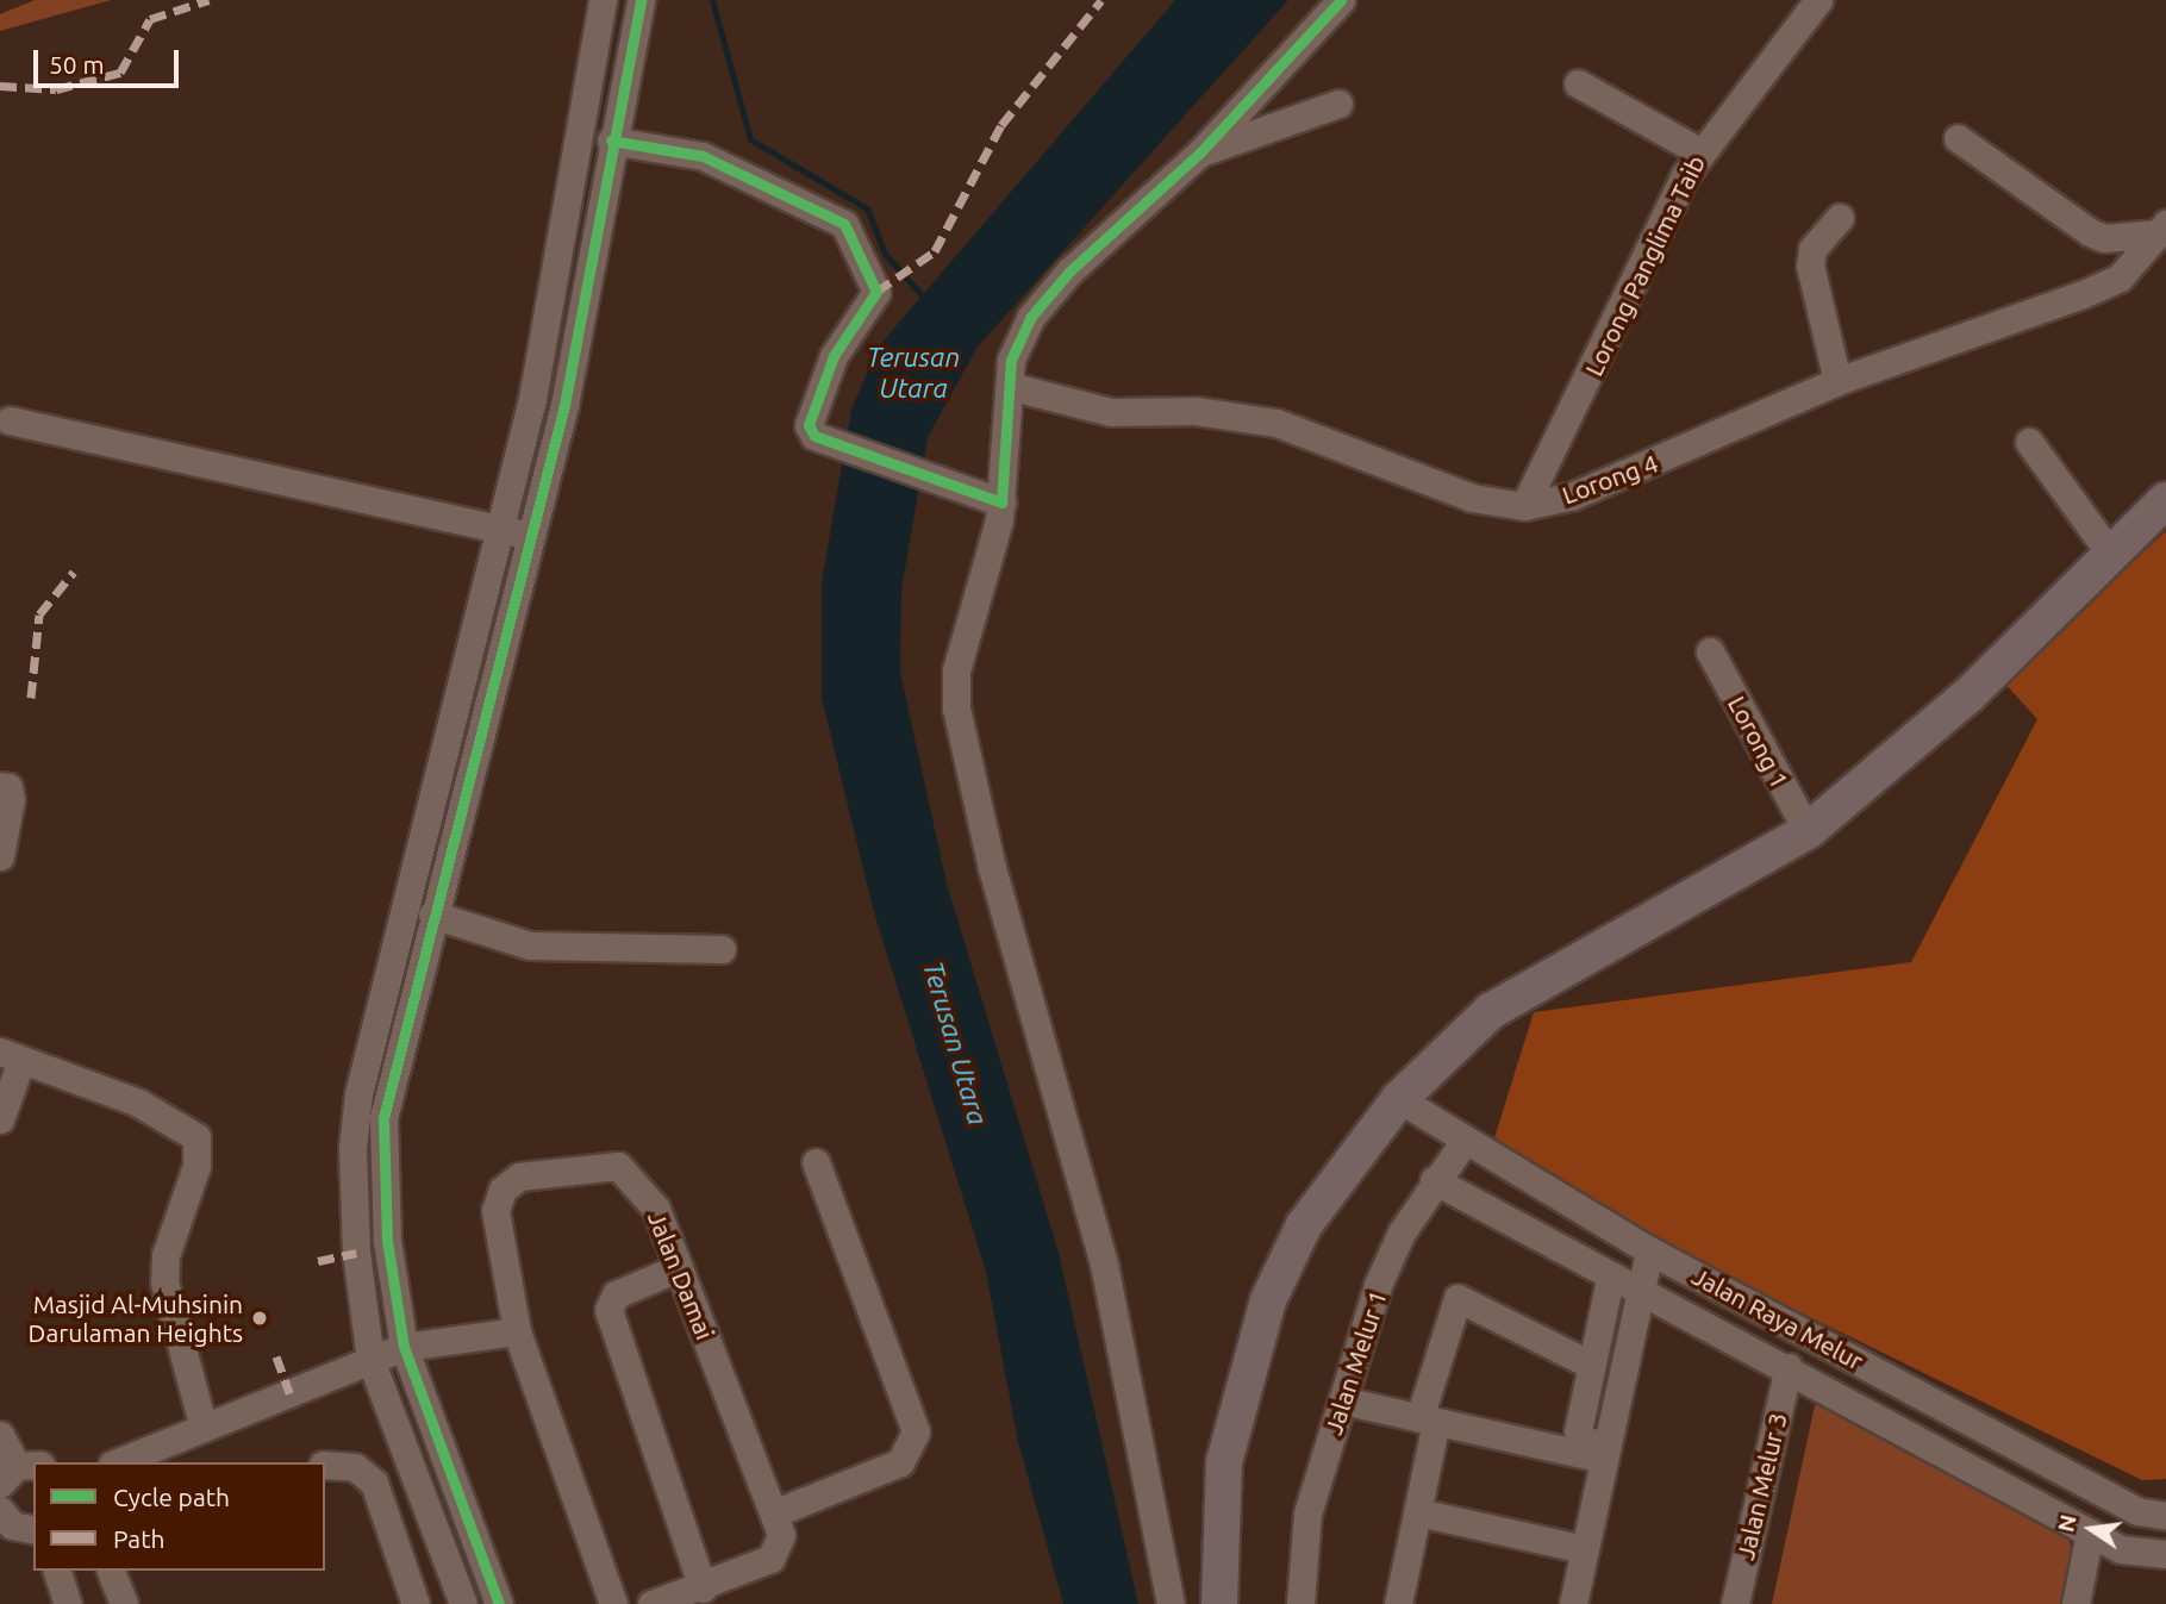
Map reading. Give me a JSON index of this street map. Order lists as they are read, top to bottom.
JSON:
{
  "streets": {
    "street": [
      "Lorong Panglima Taib",
      "Lorong 4",
      "Lorong 1",
      "Jalan Damai",
      "Jalan Raya Melur",
      "Jalan Melur 1",
      "Jalan Melur 3"
    ]
  },
  "crossings": [
    ["Lorong Panglima Taib", "Lorong 4"],
    ["Jalan Raya Melur", "Jalan Melur 1"]
  ],
  "water": ["Terusan Utara"],
  "places": ["Masjid Al-Muhsinin Darulaman Heights"],
  "legend": ["Cycle path", "Path"],
  "scale_bar": "50 m",
  "north": "left"
}
